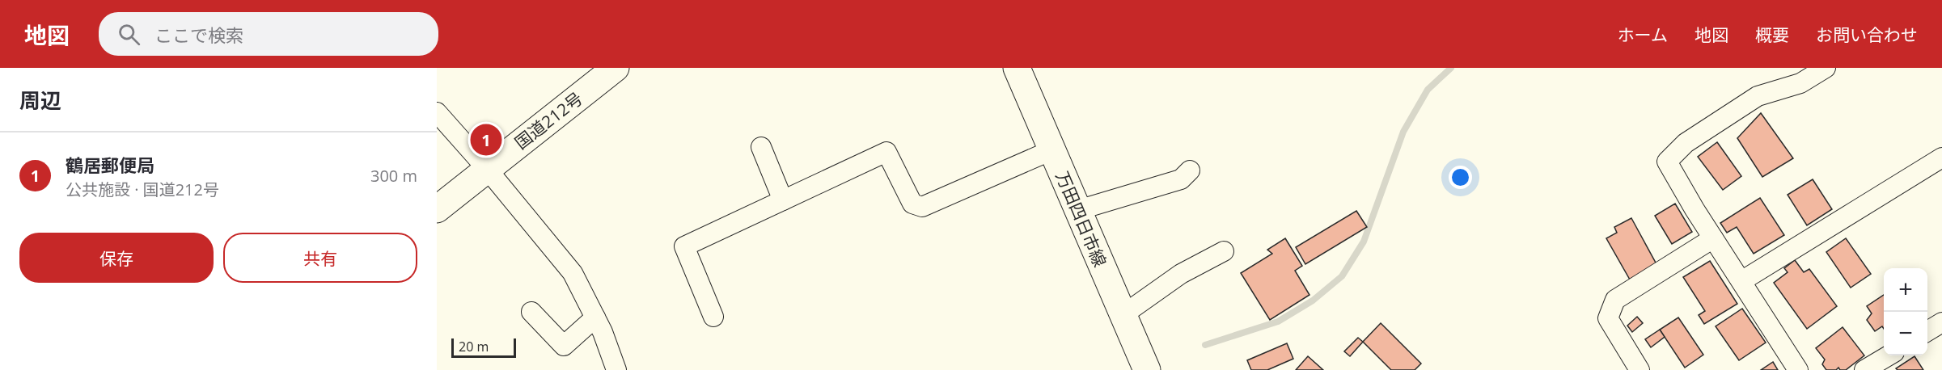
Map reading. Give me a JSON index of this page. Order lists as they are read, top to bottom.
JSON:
{
  "streets": {
    "main road": ["国道212号", "万田四日市線"]
  },
  "scale_bar": "20 m",
  "page": {
    "header": "地図",
    "search": "ここで検索",
    "nav": [
      "ホーム",
      "地図",
      "概要",
      "お問い合わせ"
    ],
    "heading": "周辺",
    "pins": "1",
    "list": [
      {
        "mark": "1",
        "name": "鶴居郵便局",
        "note": "公共施設 · 国道212号",
        "value": "300 m"
      }
    ],
    "buttons": ["保存", "共有"],
    "map_buttons": ["+", "−"],
    "scale": "20 m"
  }
}
